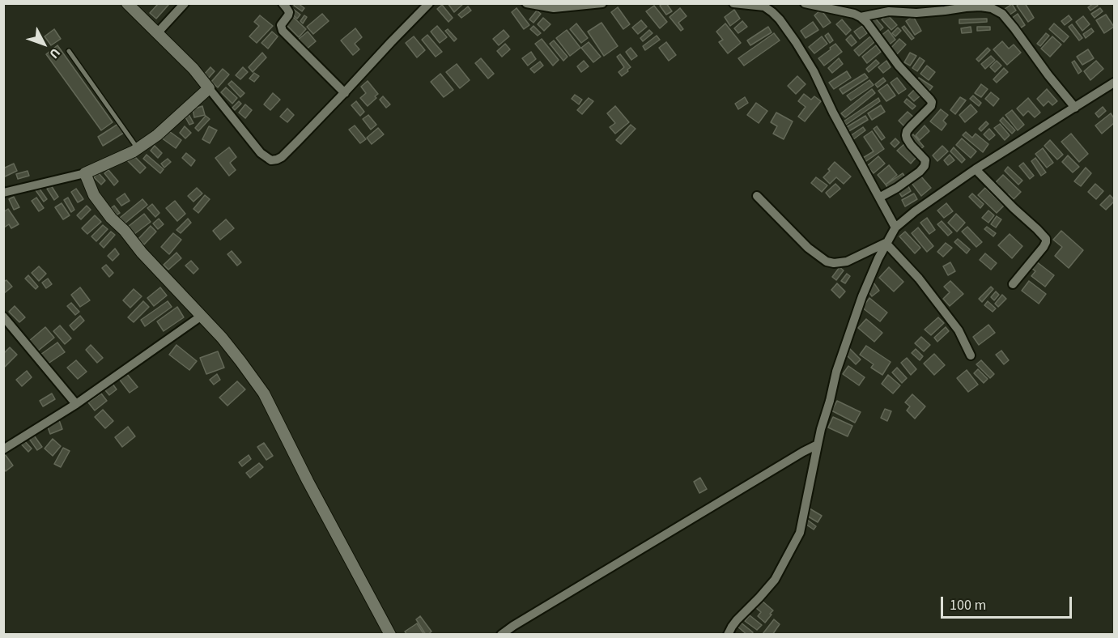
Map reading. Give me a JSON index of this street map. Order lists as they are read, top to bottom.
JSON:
{
  "scale_bar": "100 m",
  "north": "bottom right"
}
